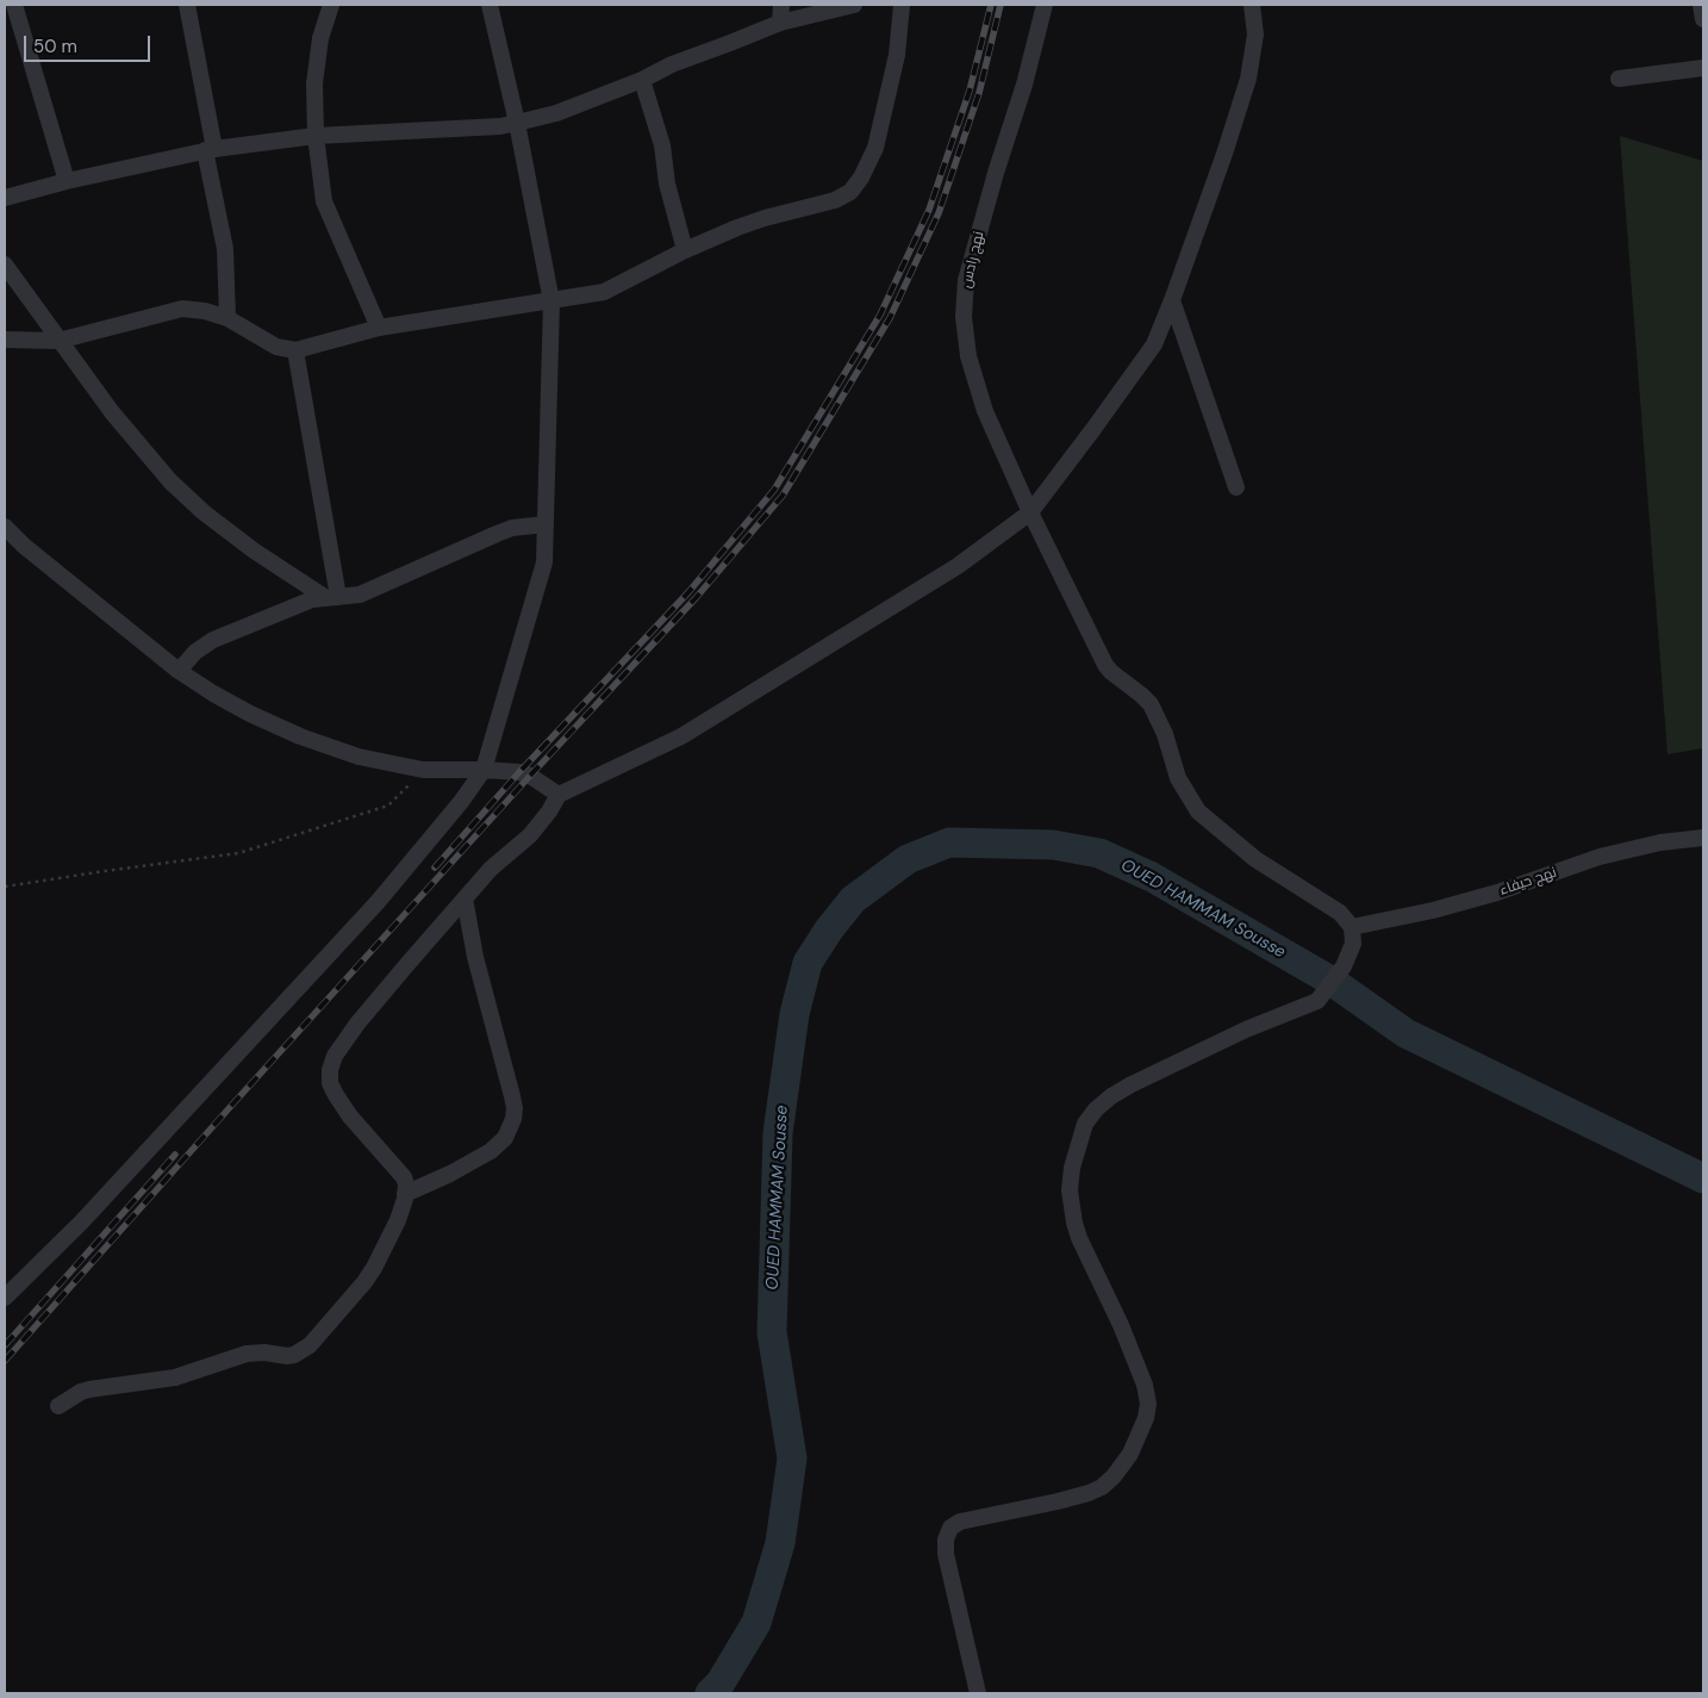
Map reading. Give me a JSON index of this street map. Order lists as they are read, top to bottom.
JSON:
{
  "streets": {
    "street": ["نهج رادس", "نهج حيفاء"]
  },
  "crossings": [
    ["نهج رادس", "نهج حيفاء"]
  ],
  "water": ["OUED HAMMAM Sousse"],
  "scale_bar": "50 m"
}
